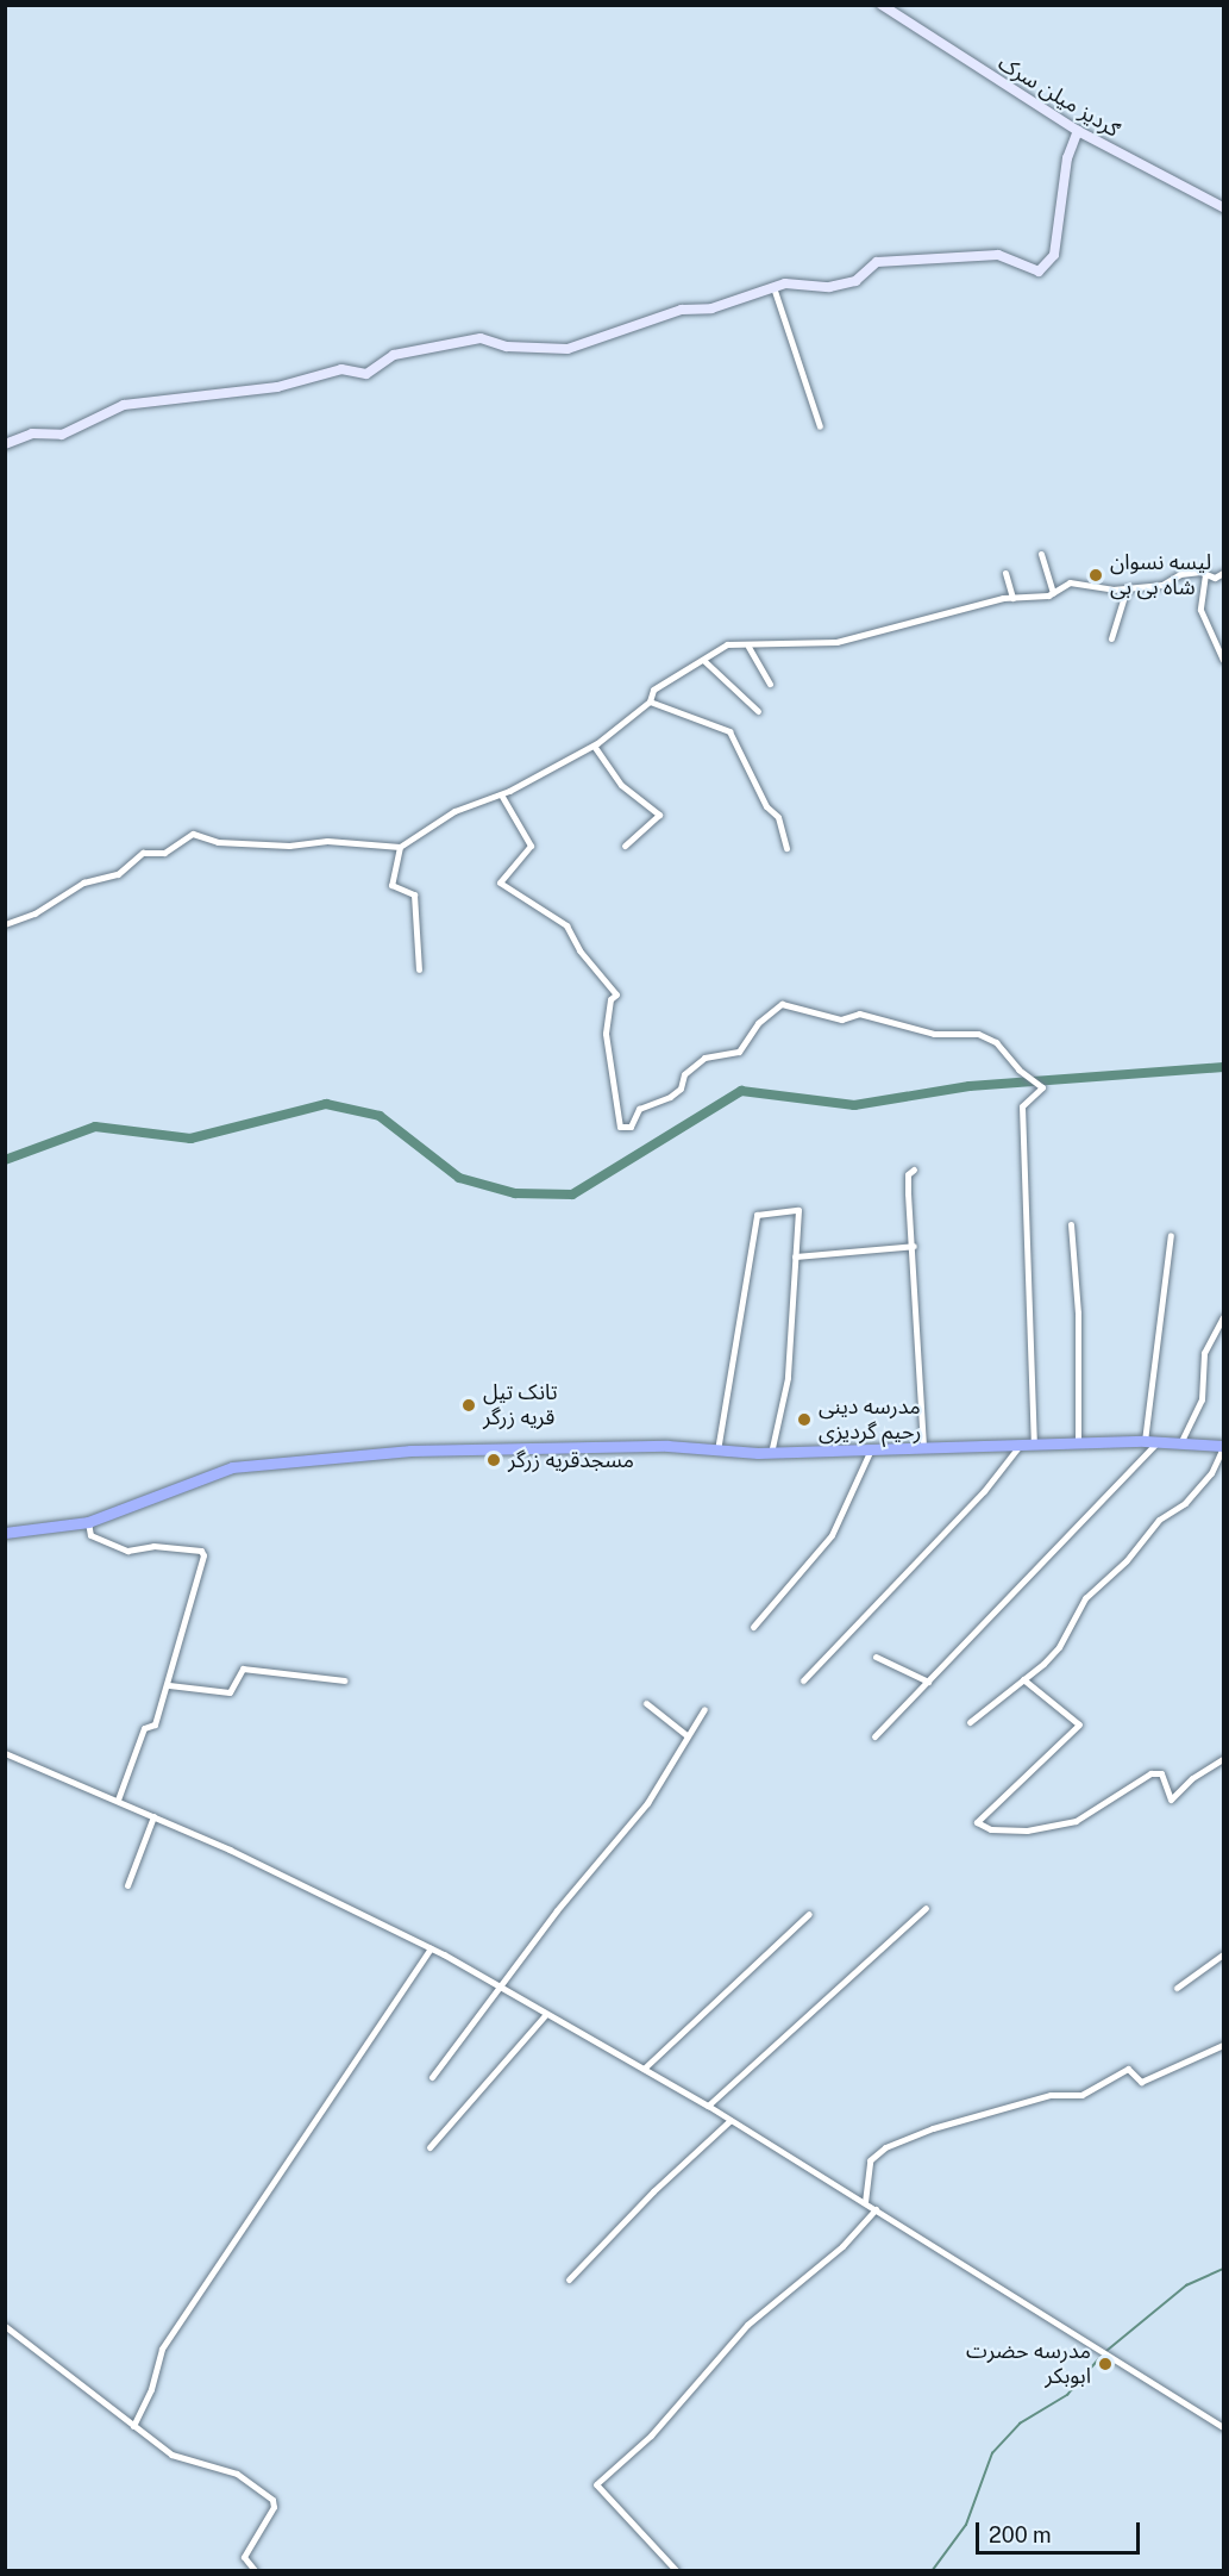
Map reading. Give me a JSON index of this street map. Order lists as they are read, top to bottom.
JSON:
{
  "streets": {
    "street": ["ګردیز میلن سرک"]
  },
  "places": [
    "لیسه نسوان شاه بی بی",
    "تانک تیل قریه زرگر",
    "مدرسه دینی رحیم گردیزی",
    "مسجدقریه زرگر",
    "مدرسه حضرت ابوبکر"
  ],
  "scale_bar": "200 m"
}
